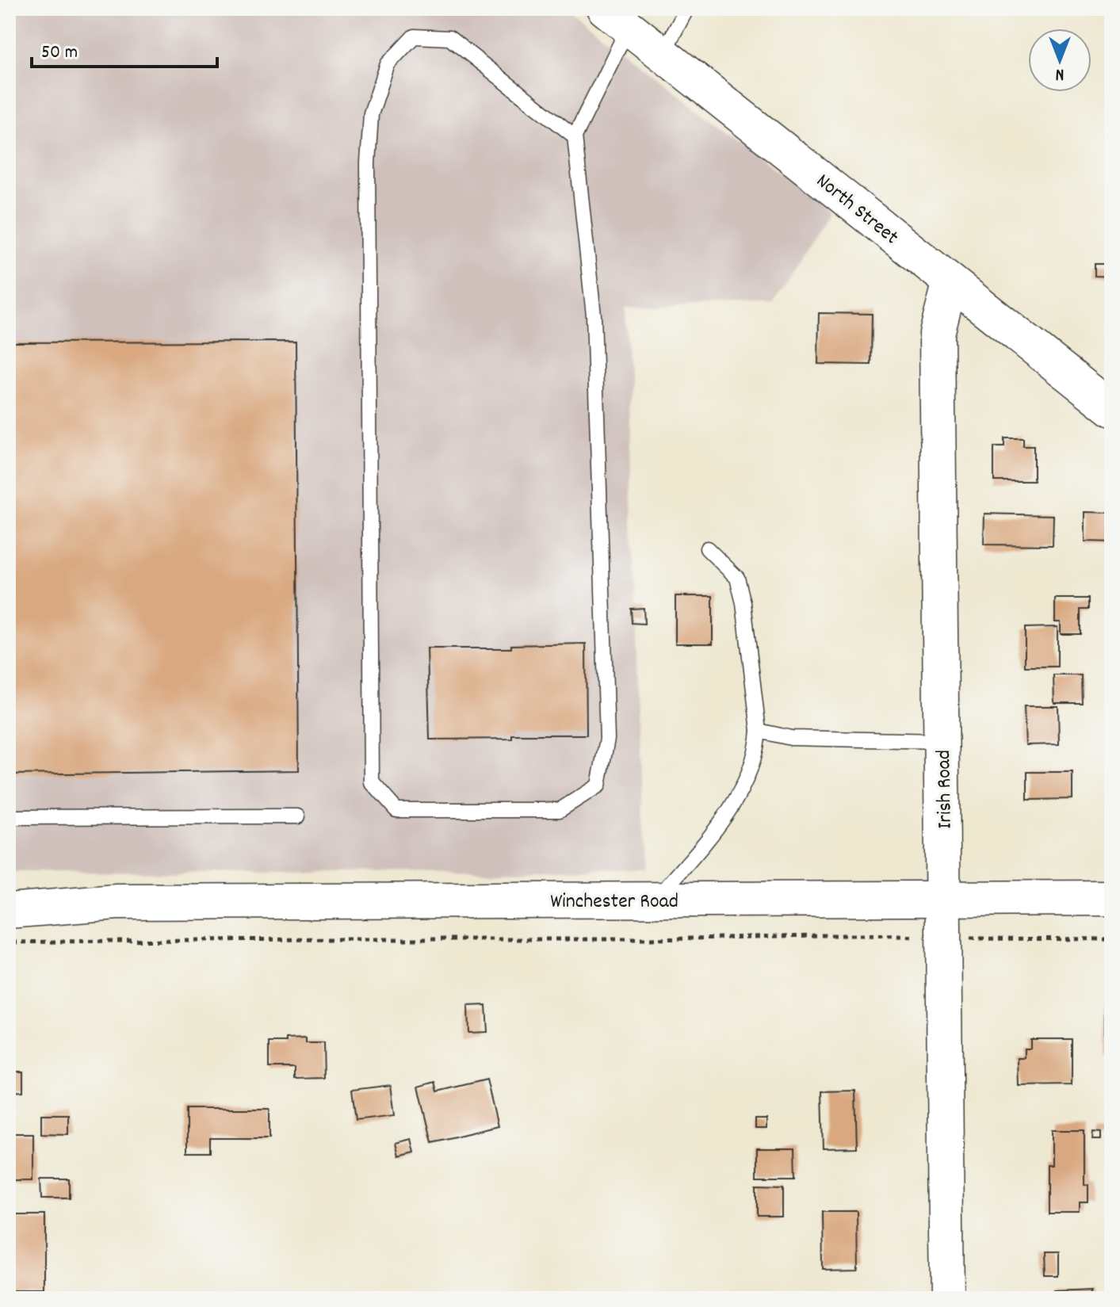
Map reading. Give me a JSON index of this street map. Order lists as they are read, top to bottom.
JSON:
{
  "streets": {
    "street": ["North Street", "Irish Road", "Winchester Road"]
  },
  "crossings": [
    ["North Street", "Irish Road"],
    ["Irish Road", "Winchester Road"]
  ],
  "scale_bar": "50 m",
  "north": "bottom"
}
